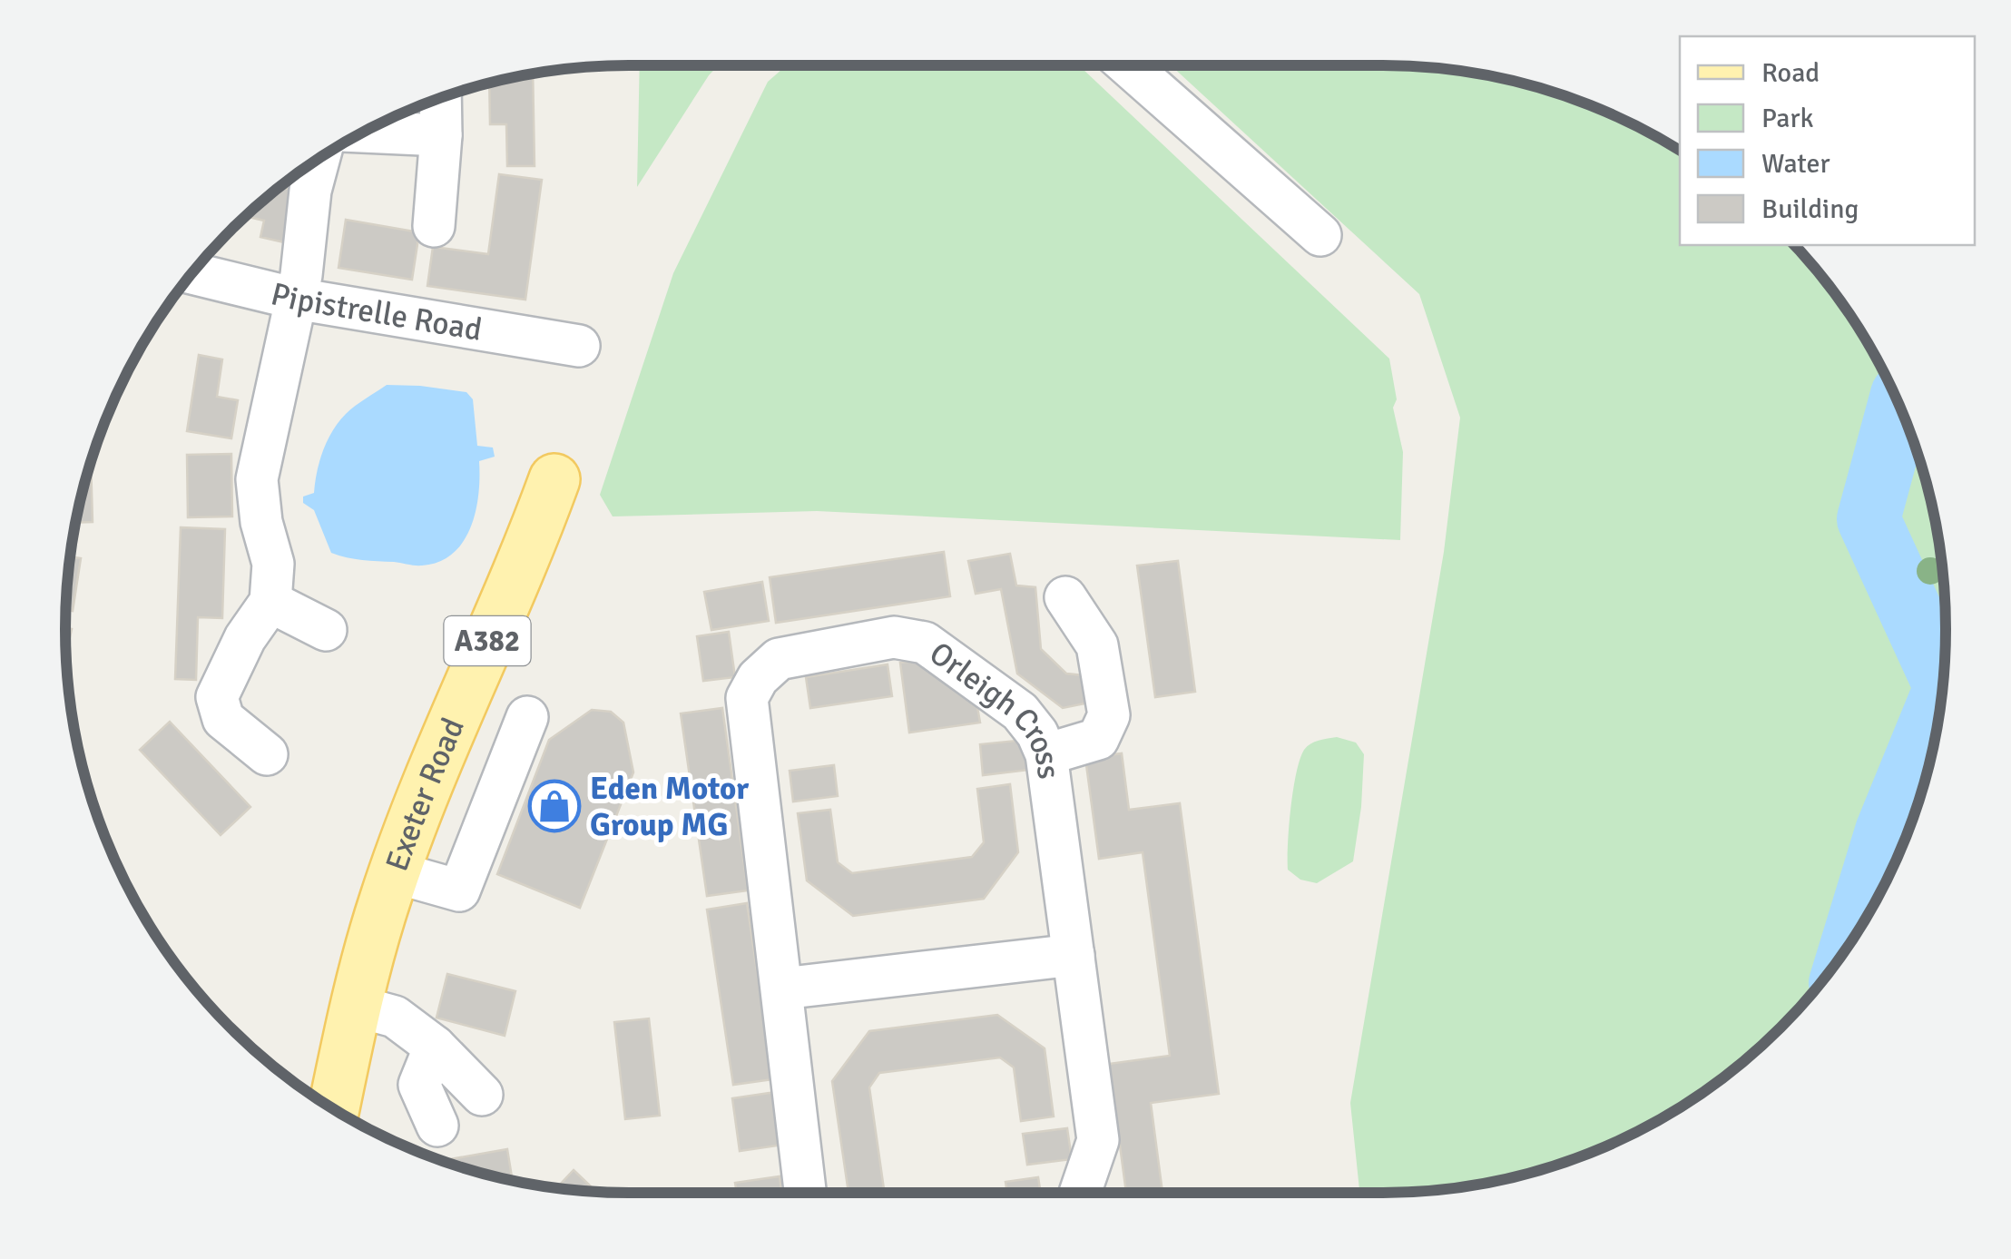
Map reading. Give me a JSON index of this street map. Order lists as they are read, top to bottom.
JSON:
{
  "streets": {
    "main road": ["A382", "Exeter Road"],
    "street": ["Pipistrelle Road", "Orleigh Cross"]
  },
  "places": {
    "shop": ["Eden Motor Group MG"]
  },
  "legend": [
    "Road",
    "Park",
    "Water",
    "Building"
  ]
}
